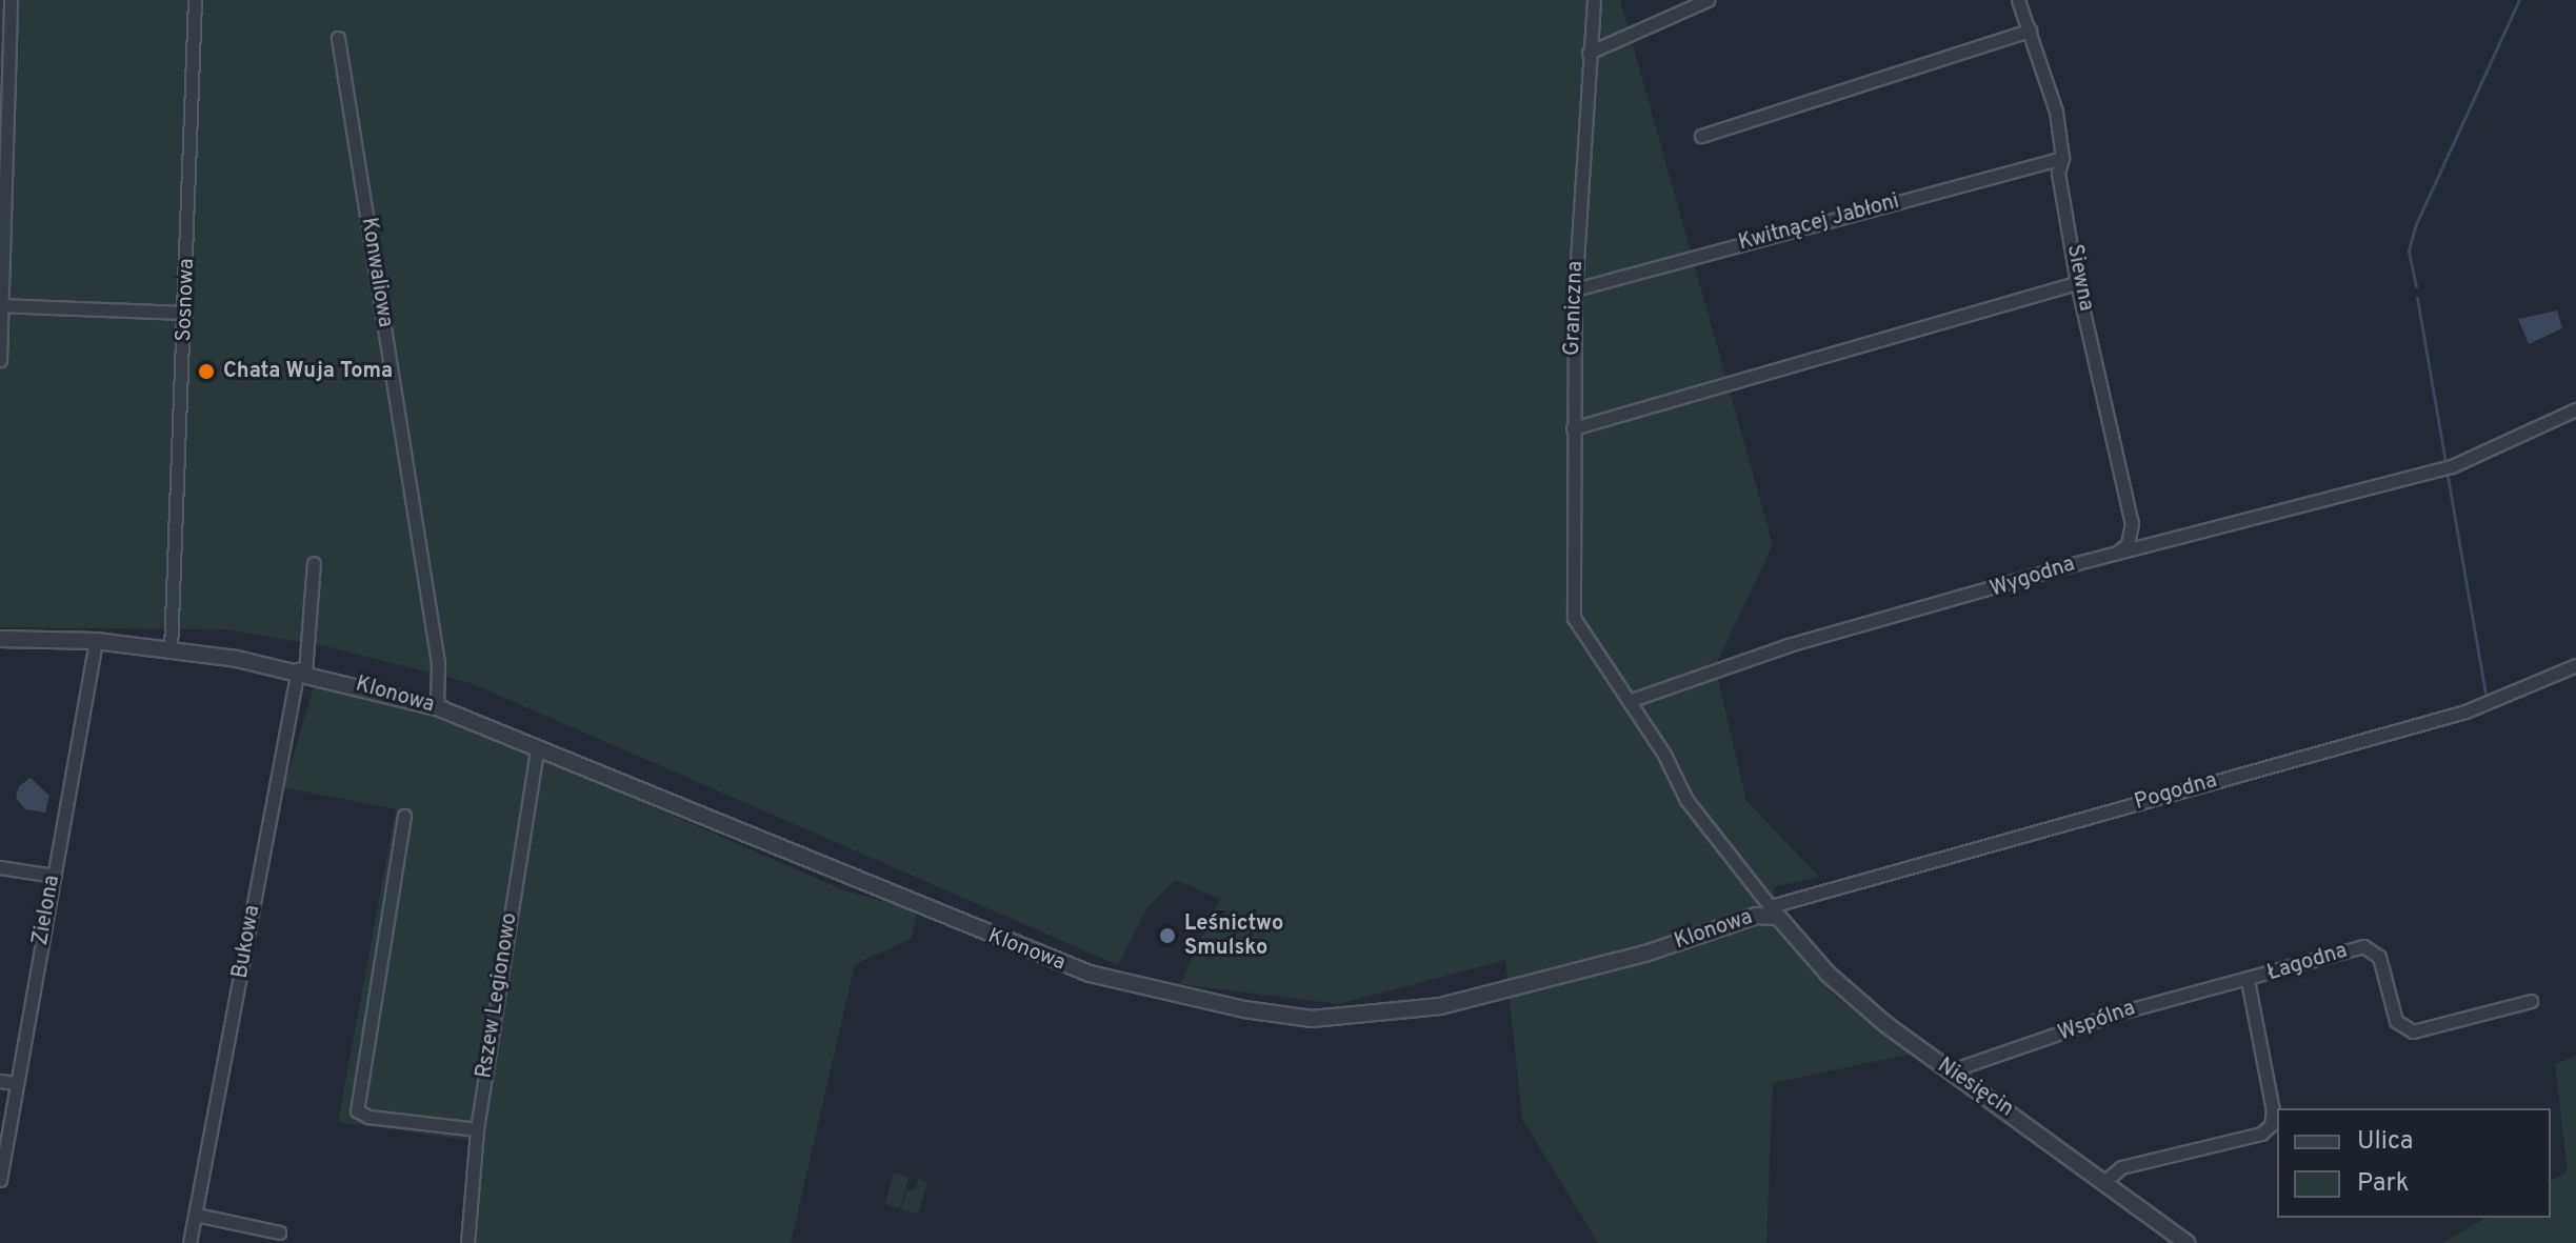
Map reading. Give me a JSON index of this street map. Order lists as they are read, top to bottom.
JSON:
{
  "streets": {
    "street": [
      "Kwitnącej Jabłoni",
      "Konwaliowa",
      "Siewna",
      "Sosnowa",
      "Graniczna",
      "Wygodna",
      "Klonowa",
      "Pogodna",
      "Zielona",
      "Bukowa",
      "Łagodna",
      "Rszew Legionowo",
      "Wspólna",
      "Niesięcin"
    ]
  },
  "crossings": [
    ["Kwitnącej Jabłoni", "Siewna"],
    ["Kwitnącej Jabłoni", "Graniczna"],
    ["Konwaliowa", "Klonowa"],
    ["Siewna", "Wygodna"],
    ["Sosnowa", "Klonowa"],
    ["Graniczna", "Wygodna"],
    ["Klonowa", "Pogodna"],
    ["Klonowa", "Zielona"],
    ["Klonowa", "Bukowa"],
    ["Klonowa", "Rszew Legionowo"],
    ["Klonowa", "Niesięcin"],
    ["Pogodna", "Niesięcin"],
    ["Łagodna", "Wspólna"],
    ["Łagodna", "Niesięcin"],
    ["Wspólna", "Niesięcin"]
  ],
  "places": ["Chata Wuja Toma", "Leśnictwo Smulsko"],
  "legend": ["Ulica", "Park"]
}
